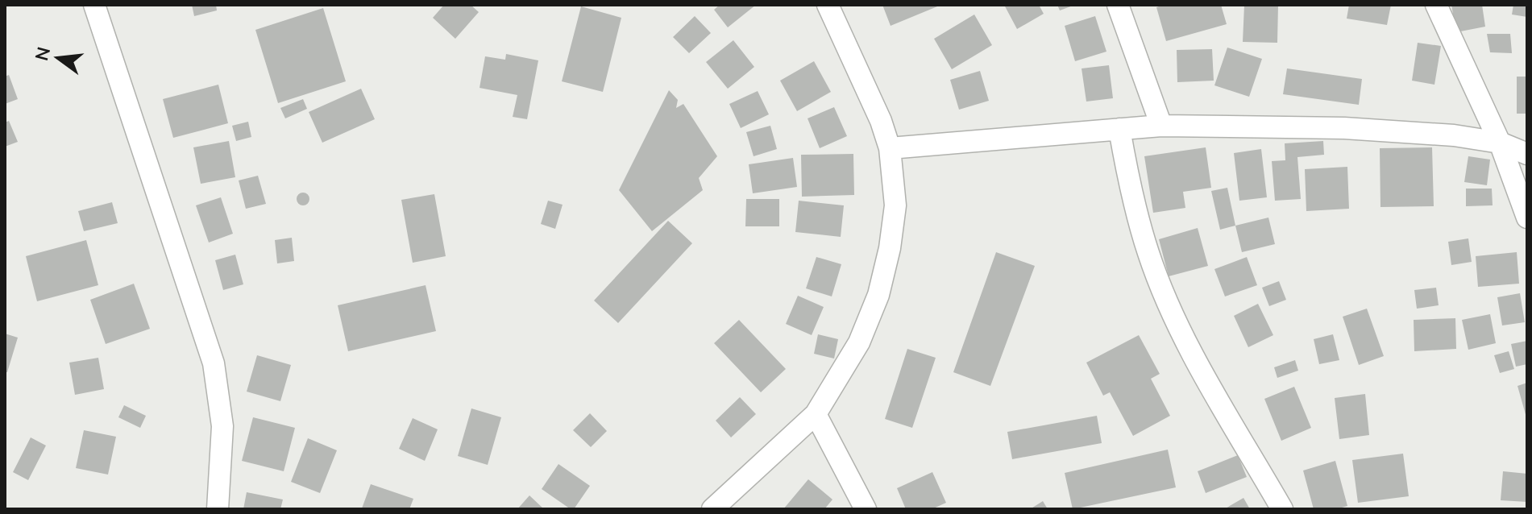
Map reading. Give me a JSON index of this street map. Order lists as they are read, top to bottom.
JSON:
{
  "north": "left"
}
